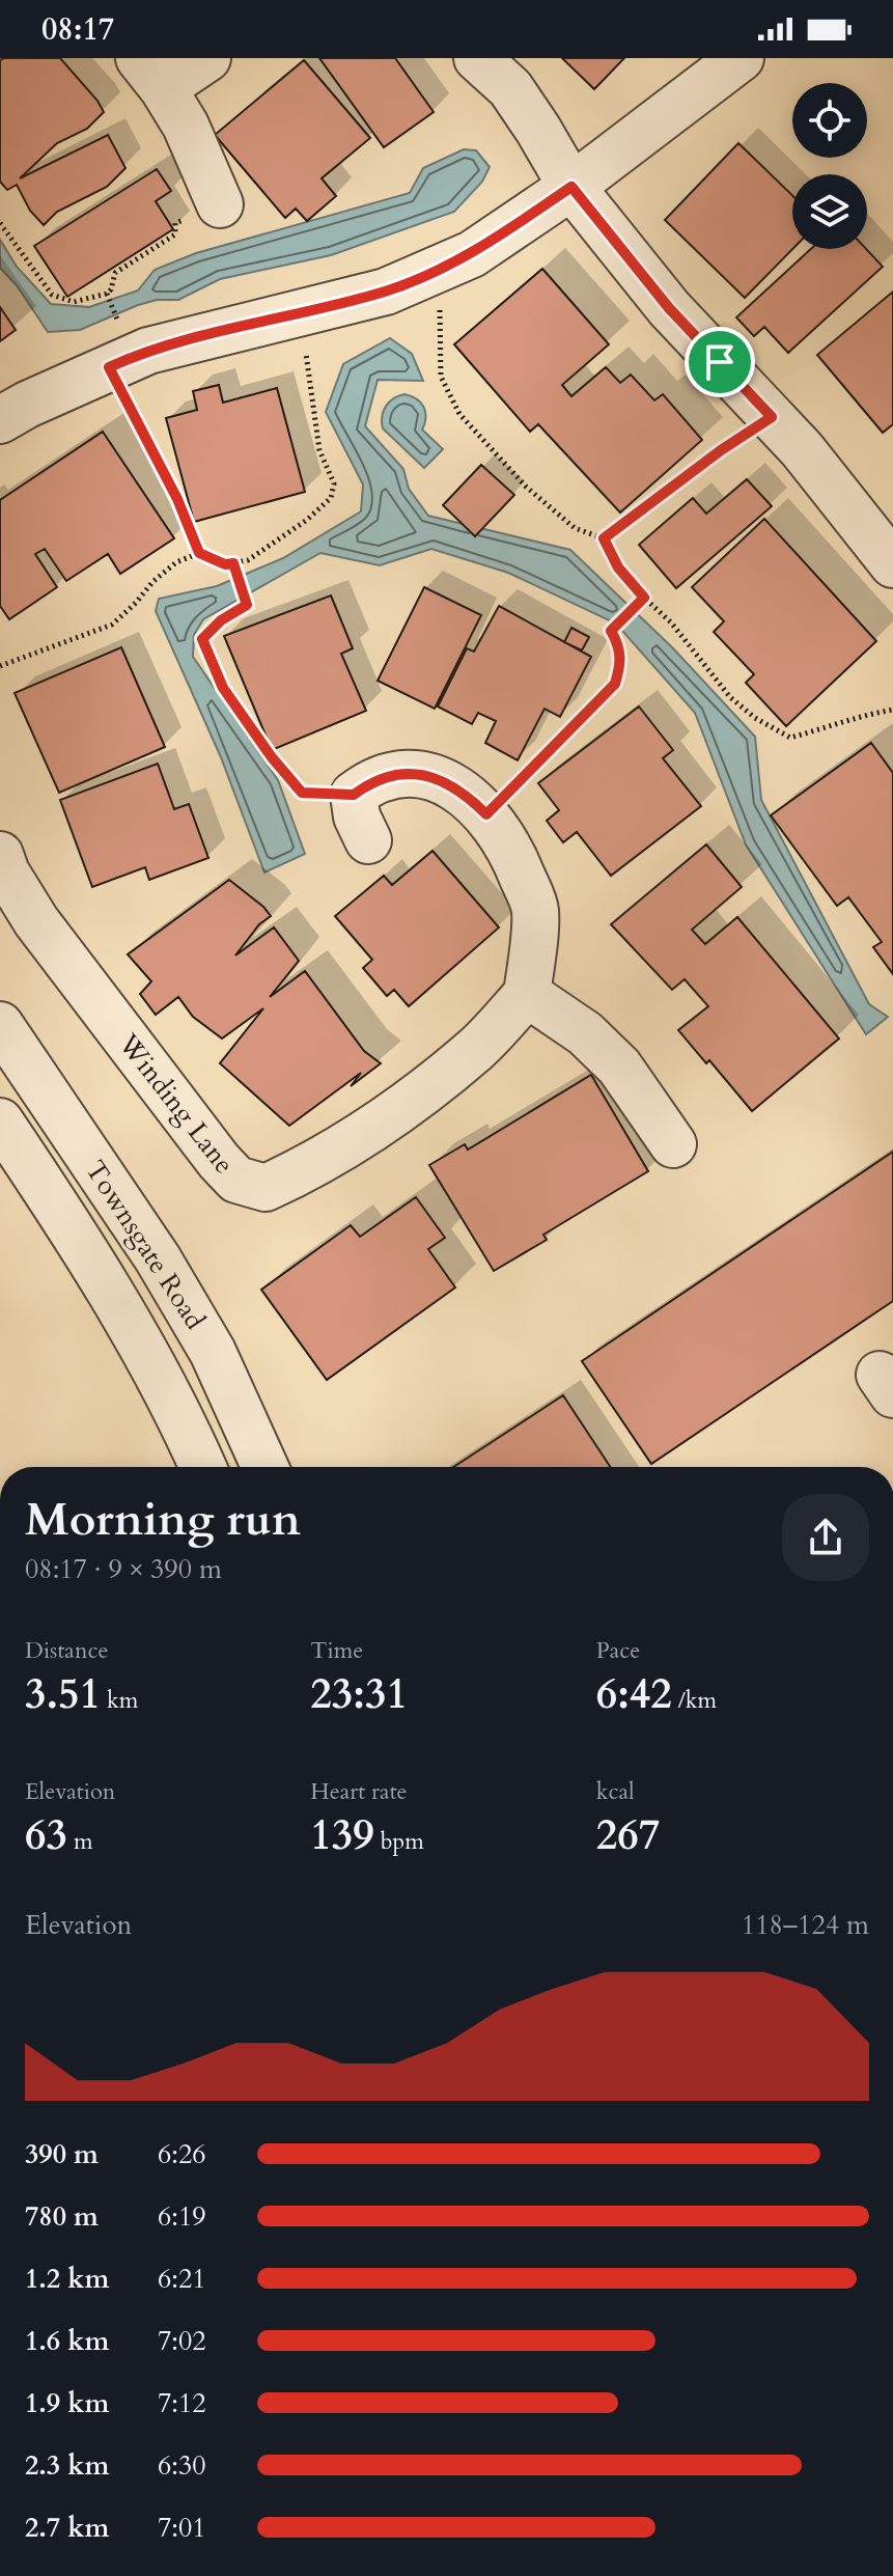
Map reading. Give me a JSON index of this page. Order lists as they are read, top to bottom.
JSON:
{
  "streets": {
    "street": ["Winding Lane", "Townsgate Road"]
  },
  "page": {
    "status": "08:17",
    "heading": ["Morning run", "08:17 · 9 × 390 m"],
    "stats": [
      ["Distance", "3.51 km"],
      ["Time", "23:31"],
      ["Pace", "6:42 /km"],
      ["Elevation", "63 m"],
      ["Heart rate", "139 bpm"],
      ["kcal", "267"]
    ],
    "chart": ["Elevation", "118–124 m"],
    "list": [
      {
        "name": "390 m",
        "note": "6:26"
      },
      {
        "name": "780 m",
        "note": "6:19"
      },
      {
        "name": "1.2 km",
        "note": "6:21"
      },
      {
        "name": "1.6 km",
        "note": "7:02"
      },
      {
        "name": "1.9 km",
        "note": "7:12"
      },
      {
        "name": "2.3 km",
        "note": "6:30"
      },
      {
        "name": "2.7 km",
        "note": "7:01"
      }
    ]
  }
}
